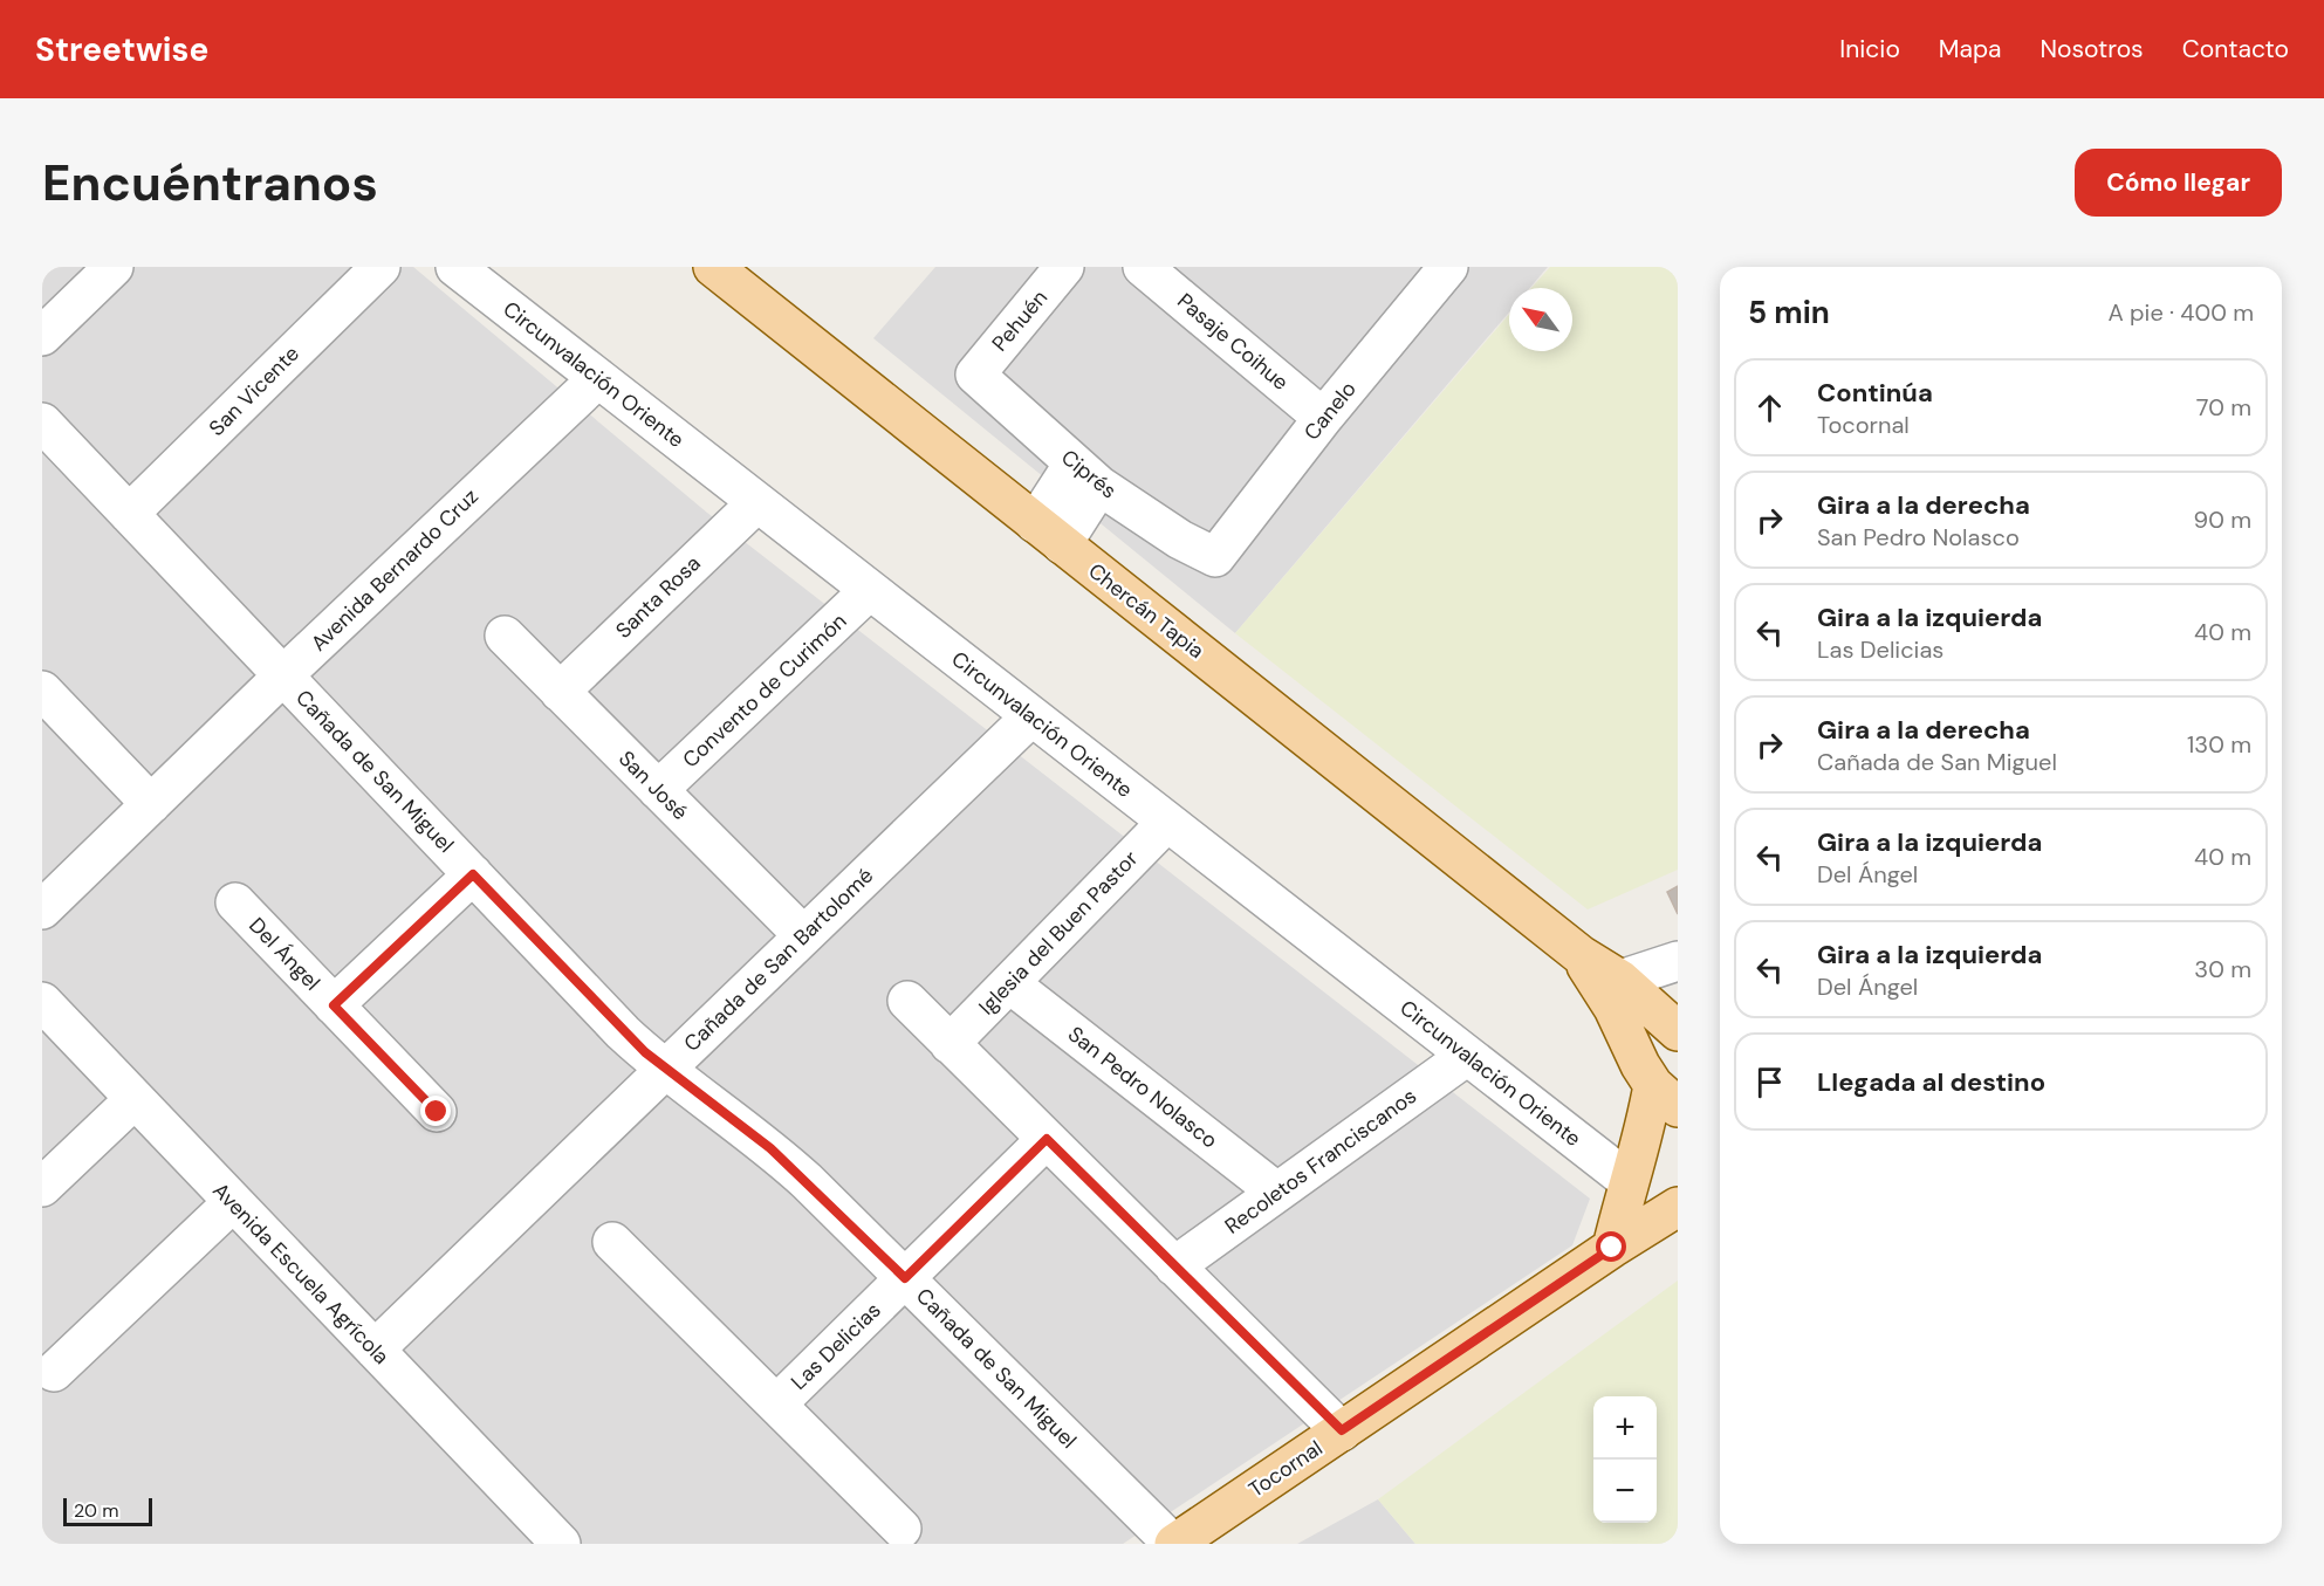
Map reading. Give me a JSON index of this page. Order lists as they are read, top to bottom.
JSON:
{
  "streets": {
    "main road": ["Chercán Tapia", "Tocornal"],
    "street": [
      "Pehuén",
      "Pasaje Coihue",
      "Circunvalación Oriente",
      "San Vicente",
      "Canelo",
      "Ciprés",
      "Avenida Bernardo Cruz",
      "Santa Rosa",
      "Convento de Curimón",
      "Cañada de San Miguel",
      "San José",
      "Iglesia del Buen Pastor",
      "Del Ángel",
      "Cañada de San Bartolomé",
      "San Pedro Nolasco",
      "Recoletos Franciscanos",
      "Avenida Escuela Agrícola",
      "Las Delicias"
    ]
  },
  "crossings": [
    ["Pehuén", "Ciprés"],
    ["Pasaje Coihue", "Canelo"],
    ["Circunvalación Oriente", "Avenida Bernardo Cruz"],
    ["Circunvalación Oriente", "Santa Rosa"],
    ["Circunvalación Oriente", "Convento de Curimón"],
    ["Circunvalación Oriente", "Iglesia del Buen Pastor"],
    ["Circunvalación Oriente", "Cañada de San Bartolomé"],
    ["Circunvalación Oriente", "Recoletos Franciscanos"],
    ["San Vicente", "Cañada de San Miguel"],
    ["Canelo", "Ciprés"],
    ["Avenida Bernardo Cruz", "Cañada de San Miguel"],
    ["Santa Rosa", "San José"],
    ["Convento de Curimón", "San José"],
    ["Cañada de San Miguel", "Del Ángel"],
    ["Cañada de San Miguel", "Cañada de San Bartolomé"],
    ["Cañada de San Miguel", "Las Delicias"],
    ["Cañada de San Miguel", "Tocornal"],
    ["San José", "Cañada de San Bartolomé"],
    ["Iglesia del Buen Pastor", "San Pedro Nolasco"],
    ["Cañada de San Bartolomé", "Avenida Escuela Agrícola"],
    ["San Pedro Nolasco", "Recoletos Franciscanos"]
  ],
  "scale_bar": "20 m",
  "north": "top left",
  "page": {
    "header": "Streetwise",
    "nav": [
      "Inicio",
      "Mapa",
      "Nosotros",
      "Contacto"
    ],
    "buttons": "Cómo llegar",
    "title": "Encuéntranos",
    "heading": ["5 min", "A pie · 400 m"],
    "list": [
      ["Continúa", "Tocornal", "70 m"],
      ["Gira a la derecha", "San Pedro Nolasco", "90 m"],
      ["Gira a la izquierda", "Las Delicias", "40 m"],
      ["Gira a la derecha", "Cañada de San Miguel", "130 m"],
      ["Gira a la izquierda", "Del Ángel", "40 m"],
      ["Gira a la izquierda", "Del Ángel", "30 m"],
      "Llegada al destino"
    ],
    "map_buttons": ["+", "−"],
    "scale": "20 m"
  }
}
